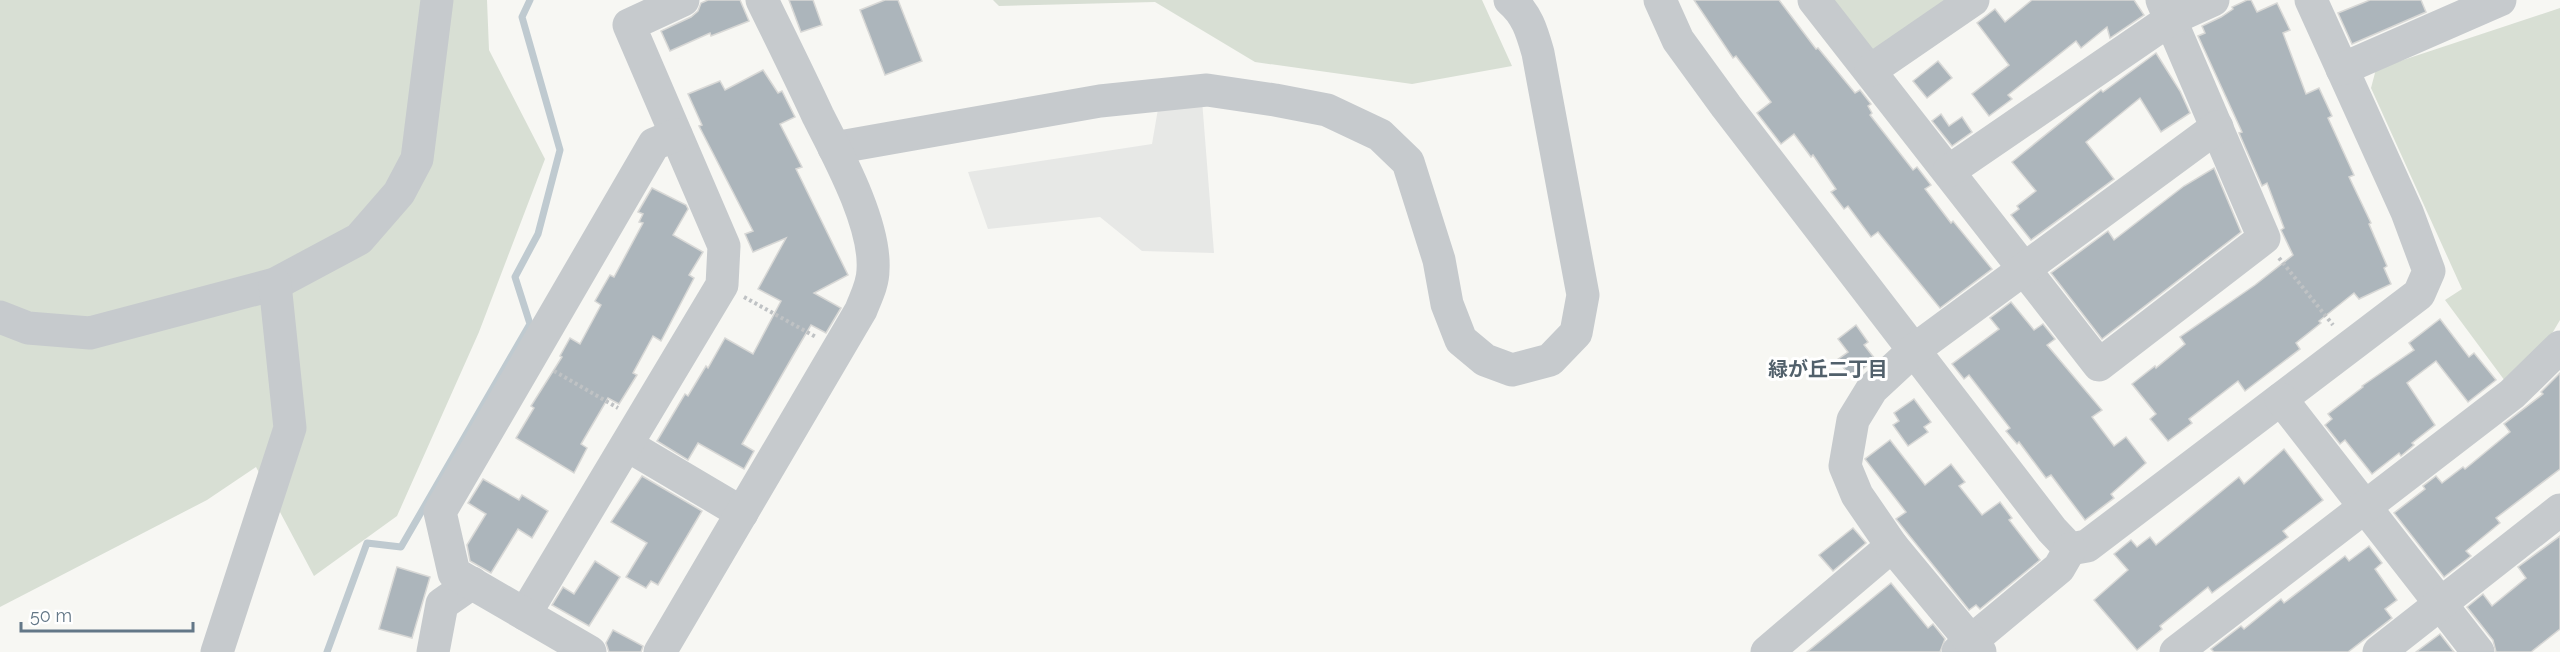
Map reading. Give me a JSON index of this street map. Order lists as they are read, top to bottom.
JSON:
{
  "districts": ["緑が丘二丁目"],
  "scale_bar": "50 m"
}
